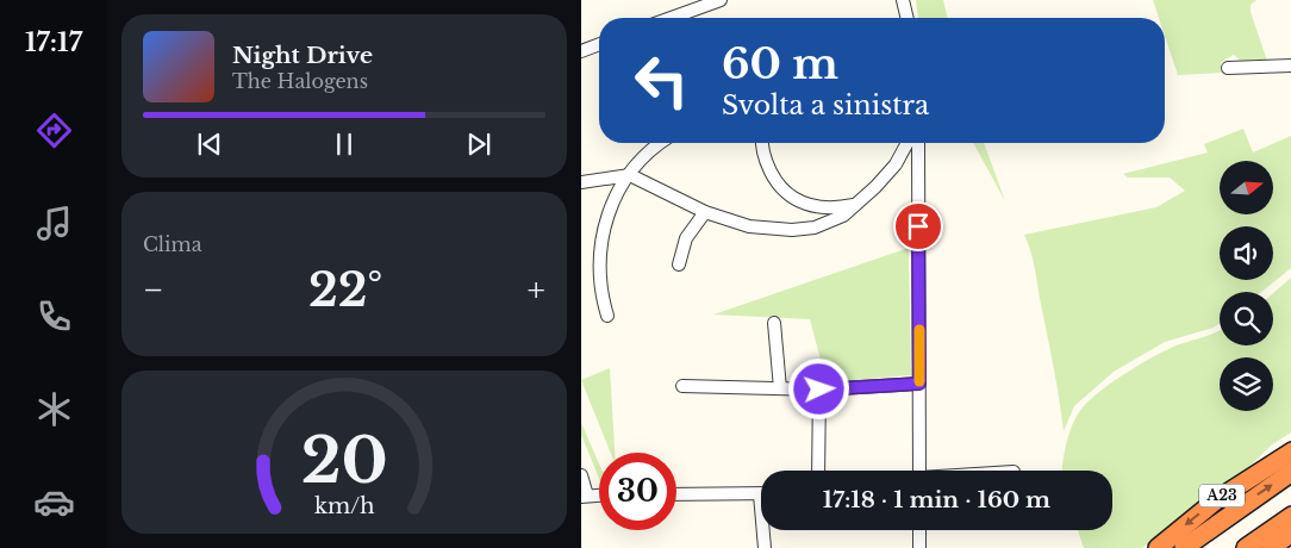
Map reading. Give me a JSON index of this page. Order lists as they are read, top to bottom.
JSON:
{
  "streets": {
    "highway": ["A23"]
  },
  "north": "right",
  "page": {
    "tabs": "17:17",
    "turn": ["60 m", "Svolta a sinistra"],
    "song": ["Night Drive", "The Halogens"],
    "tile": "Clima",
    "heat": ["−", "22°", "+"],
    "limit": "30",
    "trip": "17:18 · 1 min · 160 m",
    "gauge": ["20", "km/h"]
  }
}
